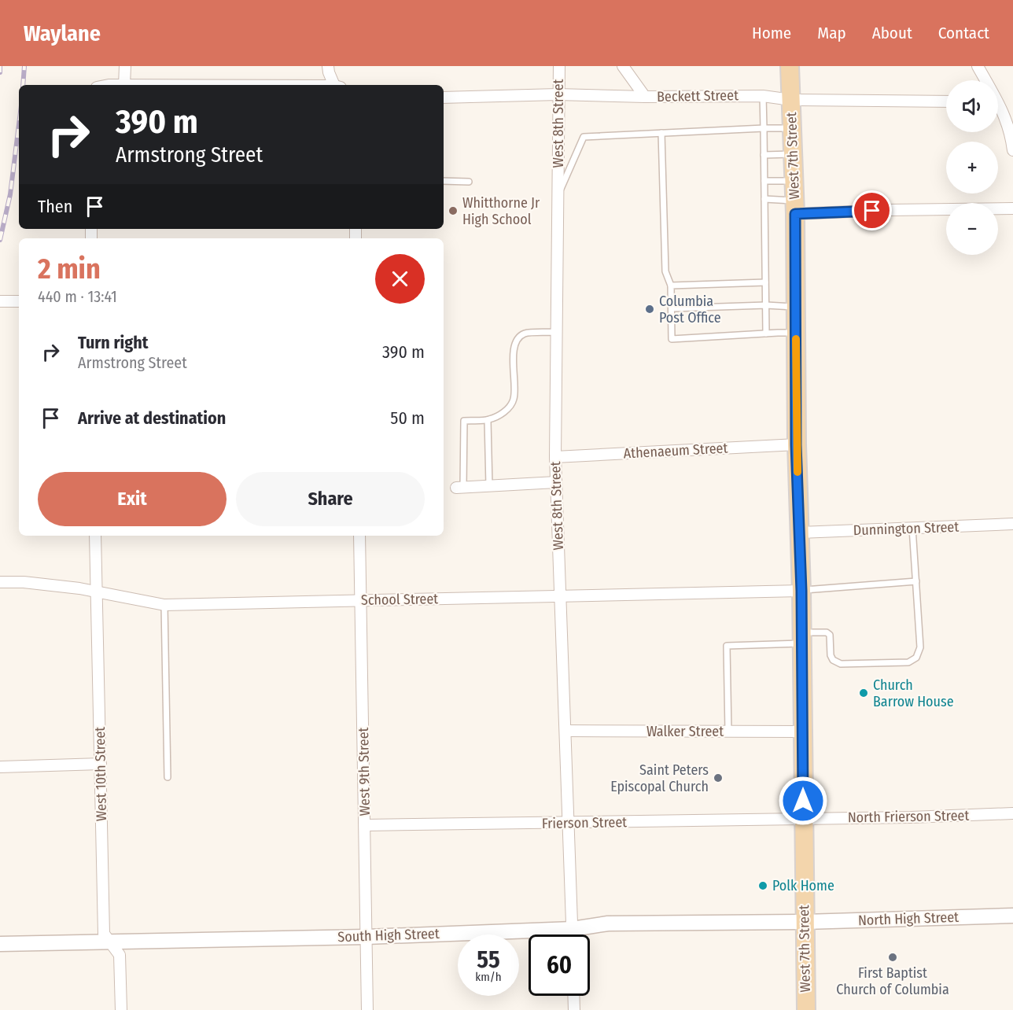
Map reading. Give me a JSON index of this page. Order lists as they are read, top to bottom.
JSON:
{
  "streets": {
    "main road": ["West 7th Street"],
    "street": [
      "Beckett Street",
      "West 8th Street",
      "Athenaeum Street",
      "Dunnington Street",
      "School Street",
      "Walker Street",
      "West 9th Street",
      "West 10th Street",
      "North Frierson Street",
      "Frierson Street",
      "North High Street",
      "South High Street"
    ]
  },
  "crossings": [
    ["Beckett Street", "West 8th Street"],
    ["Beckett Street", "West 7th Street"],
    ["West 8th Street", "Athenaeum Street"],
    ["West 8th Street", "School Street"],
    ["West 8th Street", "Walker Street"],
    ["West 8th Street", "Frierson Street"],
    ["West 8th Street", "South High Street"],
    ["West 7th Street", "Athenaeum Street"],
    ["West 7th Street", "Dunnington Street"],
    ["West 7th Street", "School Street"],
    ["West 7th Street", "Walker Street"],
    ["West 7th Street", "North Frierson Street"],
    ["West 7th Street", "Frierson Street"],
    ["West 7th Street", "North High Street"],
    ["West 7th Street", "South High Street"],
    ["School Street", "West 9th Street"],
    ["School Street", "West 10th Street"],
    ["West 9th Street", "Frierson Street"],
    ["West 9th Street", "South High Street"],
    ["West 10th Street", "South High Street"],
    ["North Frierson Street", "Frierson Street"],
    ["North High Street", "South High Street"]
  ],
  "places": [
    "Whitthorne Jr High School",
    "Columbia Post Office",
    "Church Barrow House",
    "Saint Peters Episcopal Church",
    "Polk Home",
    "First Baptist Church of Columbia"
  ],
  "page": {
    "header": "Waylane",
    "nav": [
      "Home",
      "Map",
      "About",
      "Contact"
    ],
    "map_buttons": ["+", "−"],
    "turn": ["390 m", "Armstrong Street"],
    "then": "Then",
    "heading": ["2 min", "440 m · 13:41"],
    "list": [
      {
        "name": "Turn right",
        "note": "Armstrong Street",
        "value": "390 m"
      },
      {
        "name": "Arrive at destination",
        "value": "50 m"
      }
    ],
    "buttons": ["Exit", "Share"],
    "speed": "55 km/h",
    "limit": "60"
  }
}
